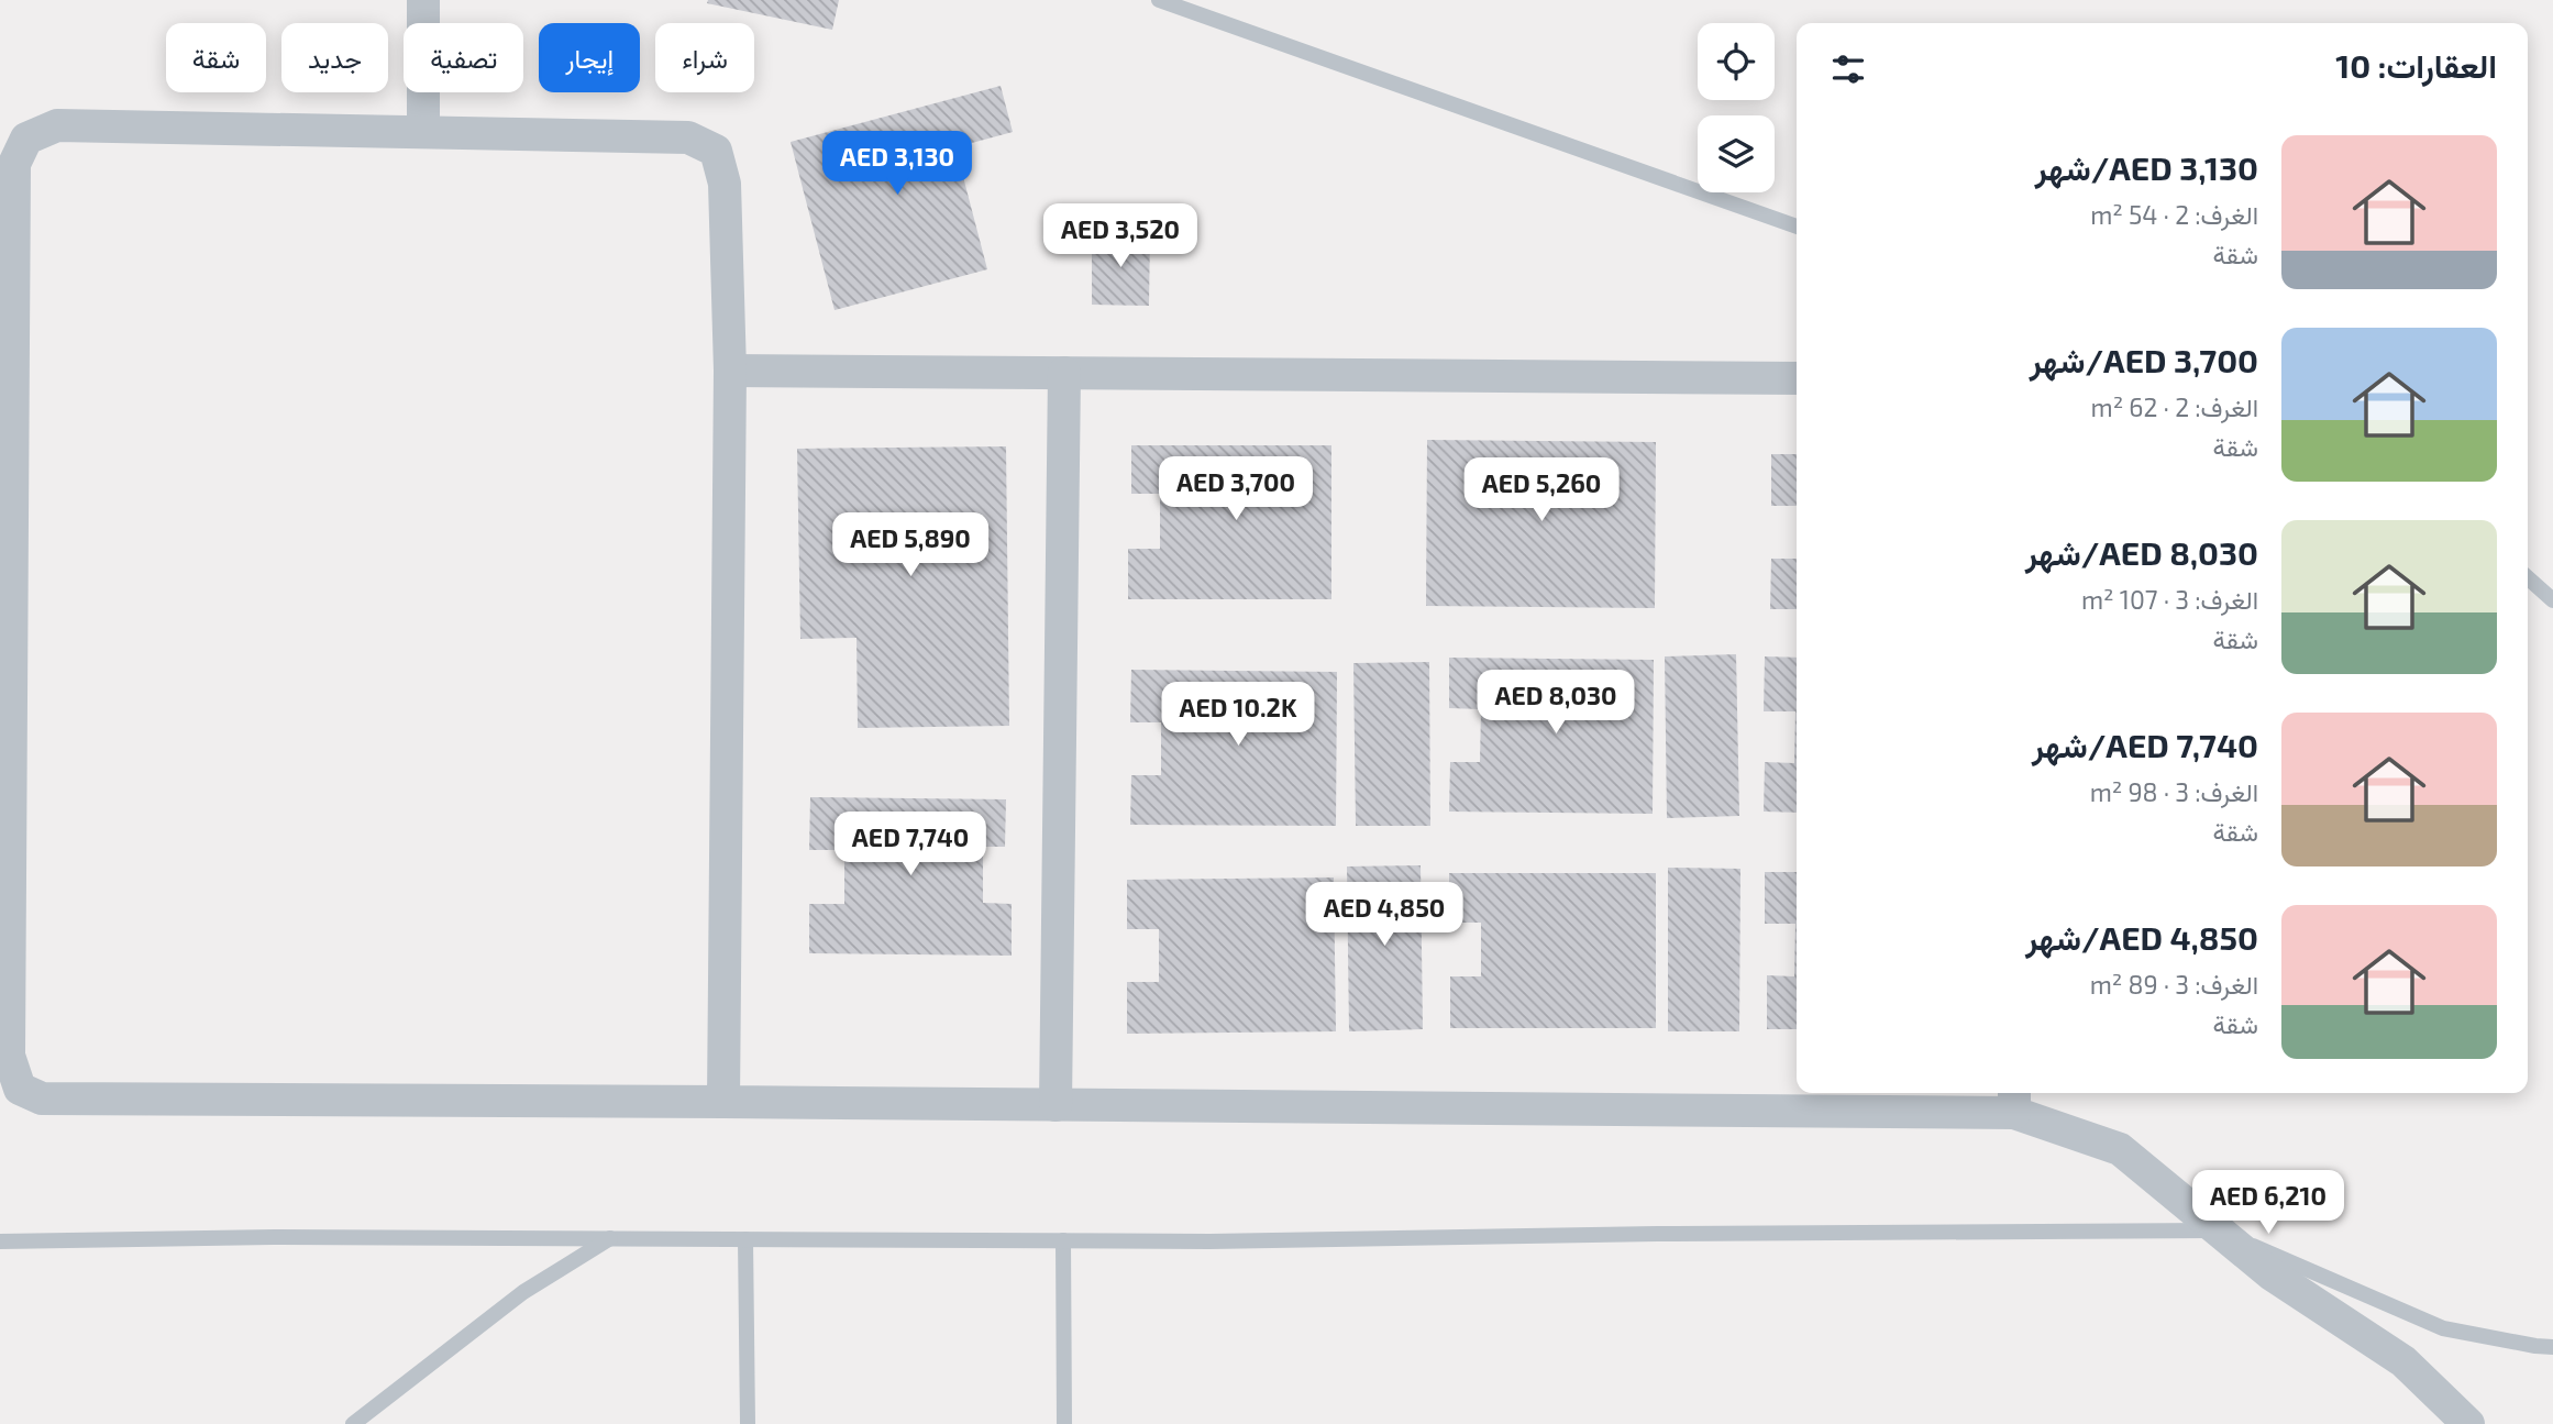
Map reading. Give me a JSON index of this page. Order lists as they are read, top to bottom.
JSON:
{
  "page": {
    "chip": [
      "شراء",
      "إيجار",
      "تصفية",
      "جديد",
      "شقة"
    ],
    "heading": "العقارات: 10",
    "list": [
      {
        "name": "AED 3,130/شهر",
        "note": "الغرف: 2 · 54 m² · شقة"
      },
      {
        "name": "AED 3,700/شهر",
        "note": "الغرف: 2 · 62 m² · شقة"
      },
      {
        "name": "AED 8,030/شهر",
        "note": "الغرف: 3 · 107 m² · شقة"
      },
      {
        "name": "AED 7,740/شهر",
        "note": "الغرف: 3 · 98 m² · شقة"
      },
      {
        "name": "AED 4,850/شهر",
        "note": "الغرف: 3 · 89 m² · شقة"
      }
    ],
    "price": [
      "AED 3,130",
      "AED 3,520",
      "AED 3,700",
      "AED 5,260",
      "AED 5,890",
      "AED 8,030",
      "AED 10.2K",
      "AED 7,740",
      "AED 4,850",
      "AED 6,210"
    ]
  }
}
